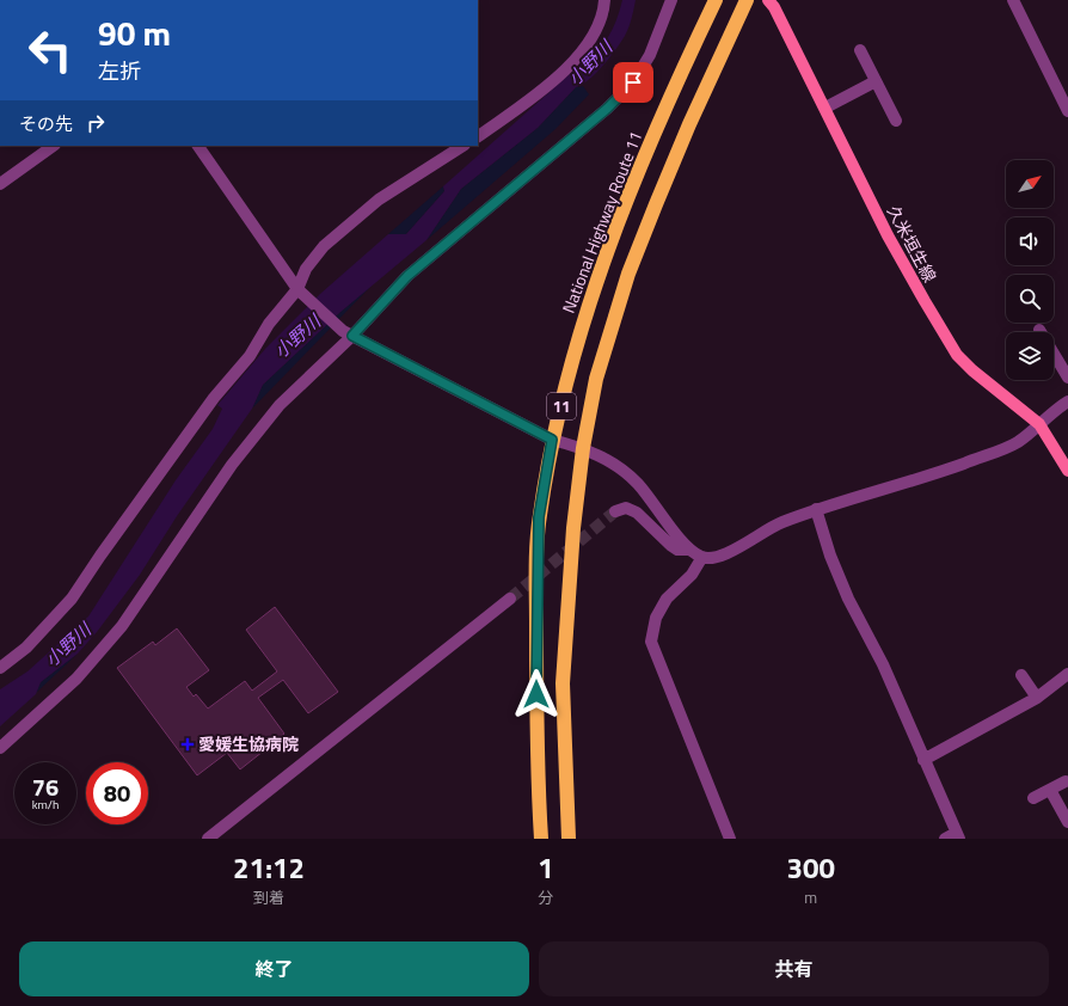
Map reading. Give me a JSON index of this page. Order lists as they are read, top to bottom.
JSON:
{
  "streets": {
    "highway": ["National Highway Route 11", "11"],
    "main road": ["久米垣生線"]
  },
  "water": ["小野川"],
  "places": {
    "health": ["愛媛生協病院"]
  },
  "north": "top right",
  "page": {
    "turn": ["90 m", "左折"],
    "then": "その先",
    "speed": "76 km/h",
    "limit": "80",
    "eta": [
      "21:12",
      "到着",
      "1",
      "分",
      "300",
      "m"
    ],
    "buttons": ["終了", "共有"]
  }
}
